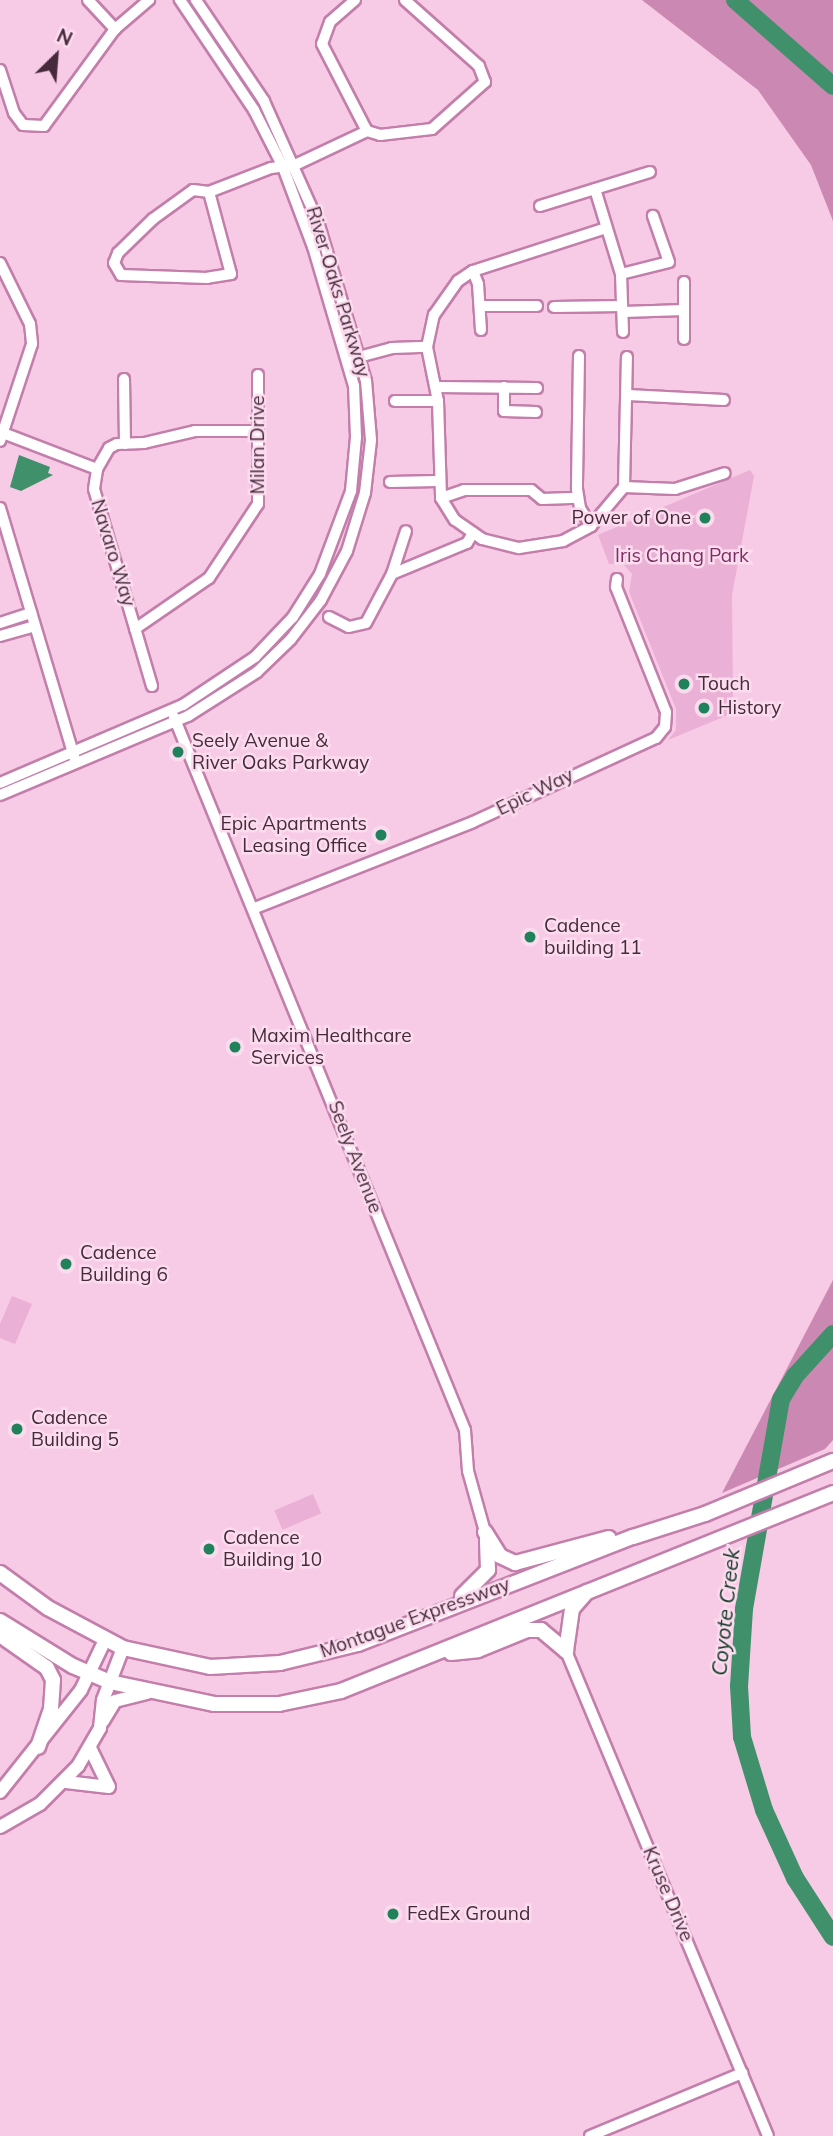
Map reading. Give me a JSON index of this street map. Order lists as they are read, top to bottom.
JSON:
{
  "streets": {
    "highway": ["Montague Expressway"],
    "street": [
      "River Oaks Parkway",
      "Milan Drive",
      "Navaro Way",
      "Epic Way",
      "Seely Avenue",
      "Kruse Drive"
    ]
  },
  "crossings": [
    ["River Oaks Parkway", "Seely Avenue"],
    ["Milan Drive", "Navaro Way"],
    ["Epic Way", "Seely Avenue"]
  ],
  "water": ["Coyote Creek"],
  "parks": ["Iris Chang Park"],
  "places": [
    "Power of One",
    "Touch",
    "History",
    "Seely Avenue & River Oaks Parkway",
    "Epic Apartments Leasing Office",
    "Cadence building 11",
    "Maxim Healthcare Services",
    "Cadence Building 6",
    "Cadence Building 5",
    "Cadence Building 10",
    "FedEx Ground"
  ],
  "north": "top right"
}
